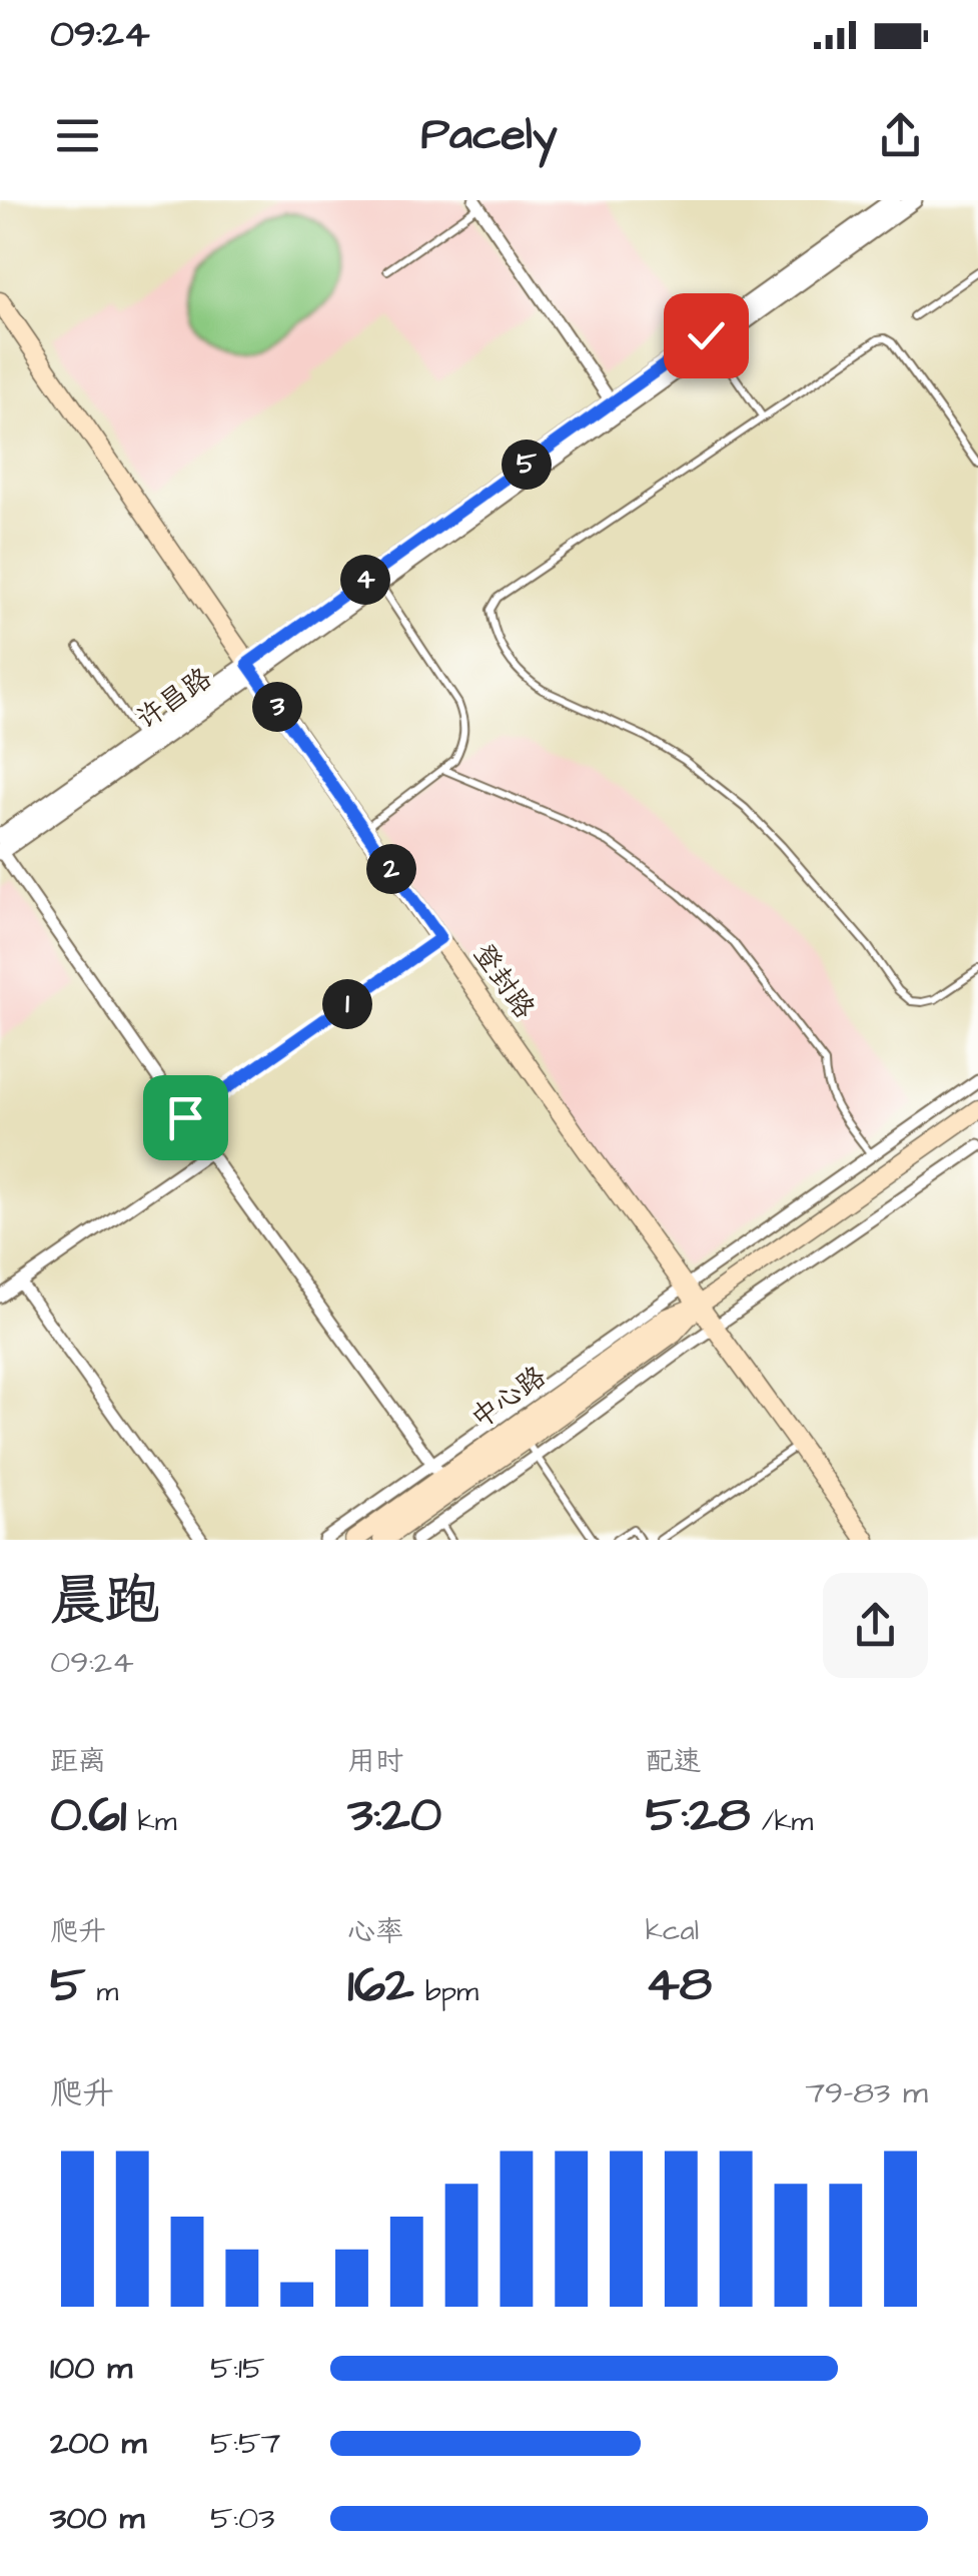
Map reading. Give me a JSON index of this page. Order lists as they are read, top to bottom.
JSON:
{
  "streets": {
    "main road": ["登封路", "中心路"],
    "street": ["许昌路"]
  },
  "crossings": [
    ["许昌路", "登封路"],
    ["登封路", "中心路"]
  ],
  "page": {
    "status": "09:24",
    "header": "Pacely",
    "pins": [
      "5",
      "4",
      "3",
      "2",
      "1"
    ],
    "heading": ["晨跑", "09:24"],
    "stats": [
      ["距离", "0.61 km"],
      ["用时", "3:20"],
      ["配速", "5:28 /km"],
      ["爬升", "5 m"],
      ["心率", "162 bpm"],
      ["kcal", "48"]
    ],
    "chart": ["爬升", "79–83 m"],
    "list": [
      {
        "name": "100 m",
        "note": "5:15"
      },
      {
        "name": "200 m",
        "note": "5:57"
      },
      {
        "name": "300 m",
        "note": "5:03"
      }
    ]
  }
}
